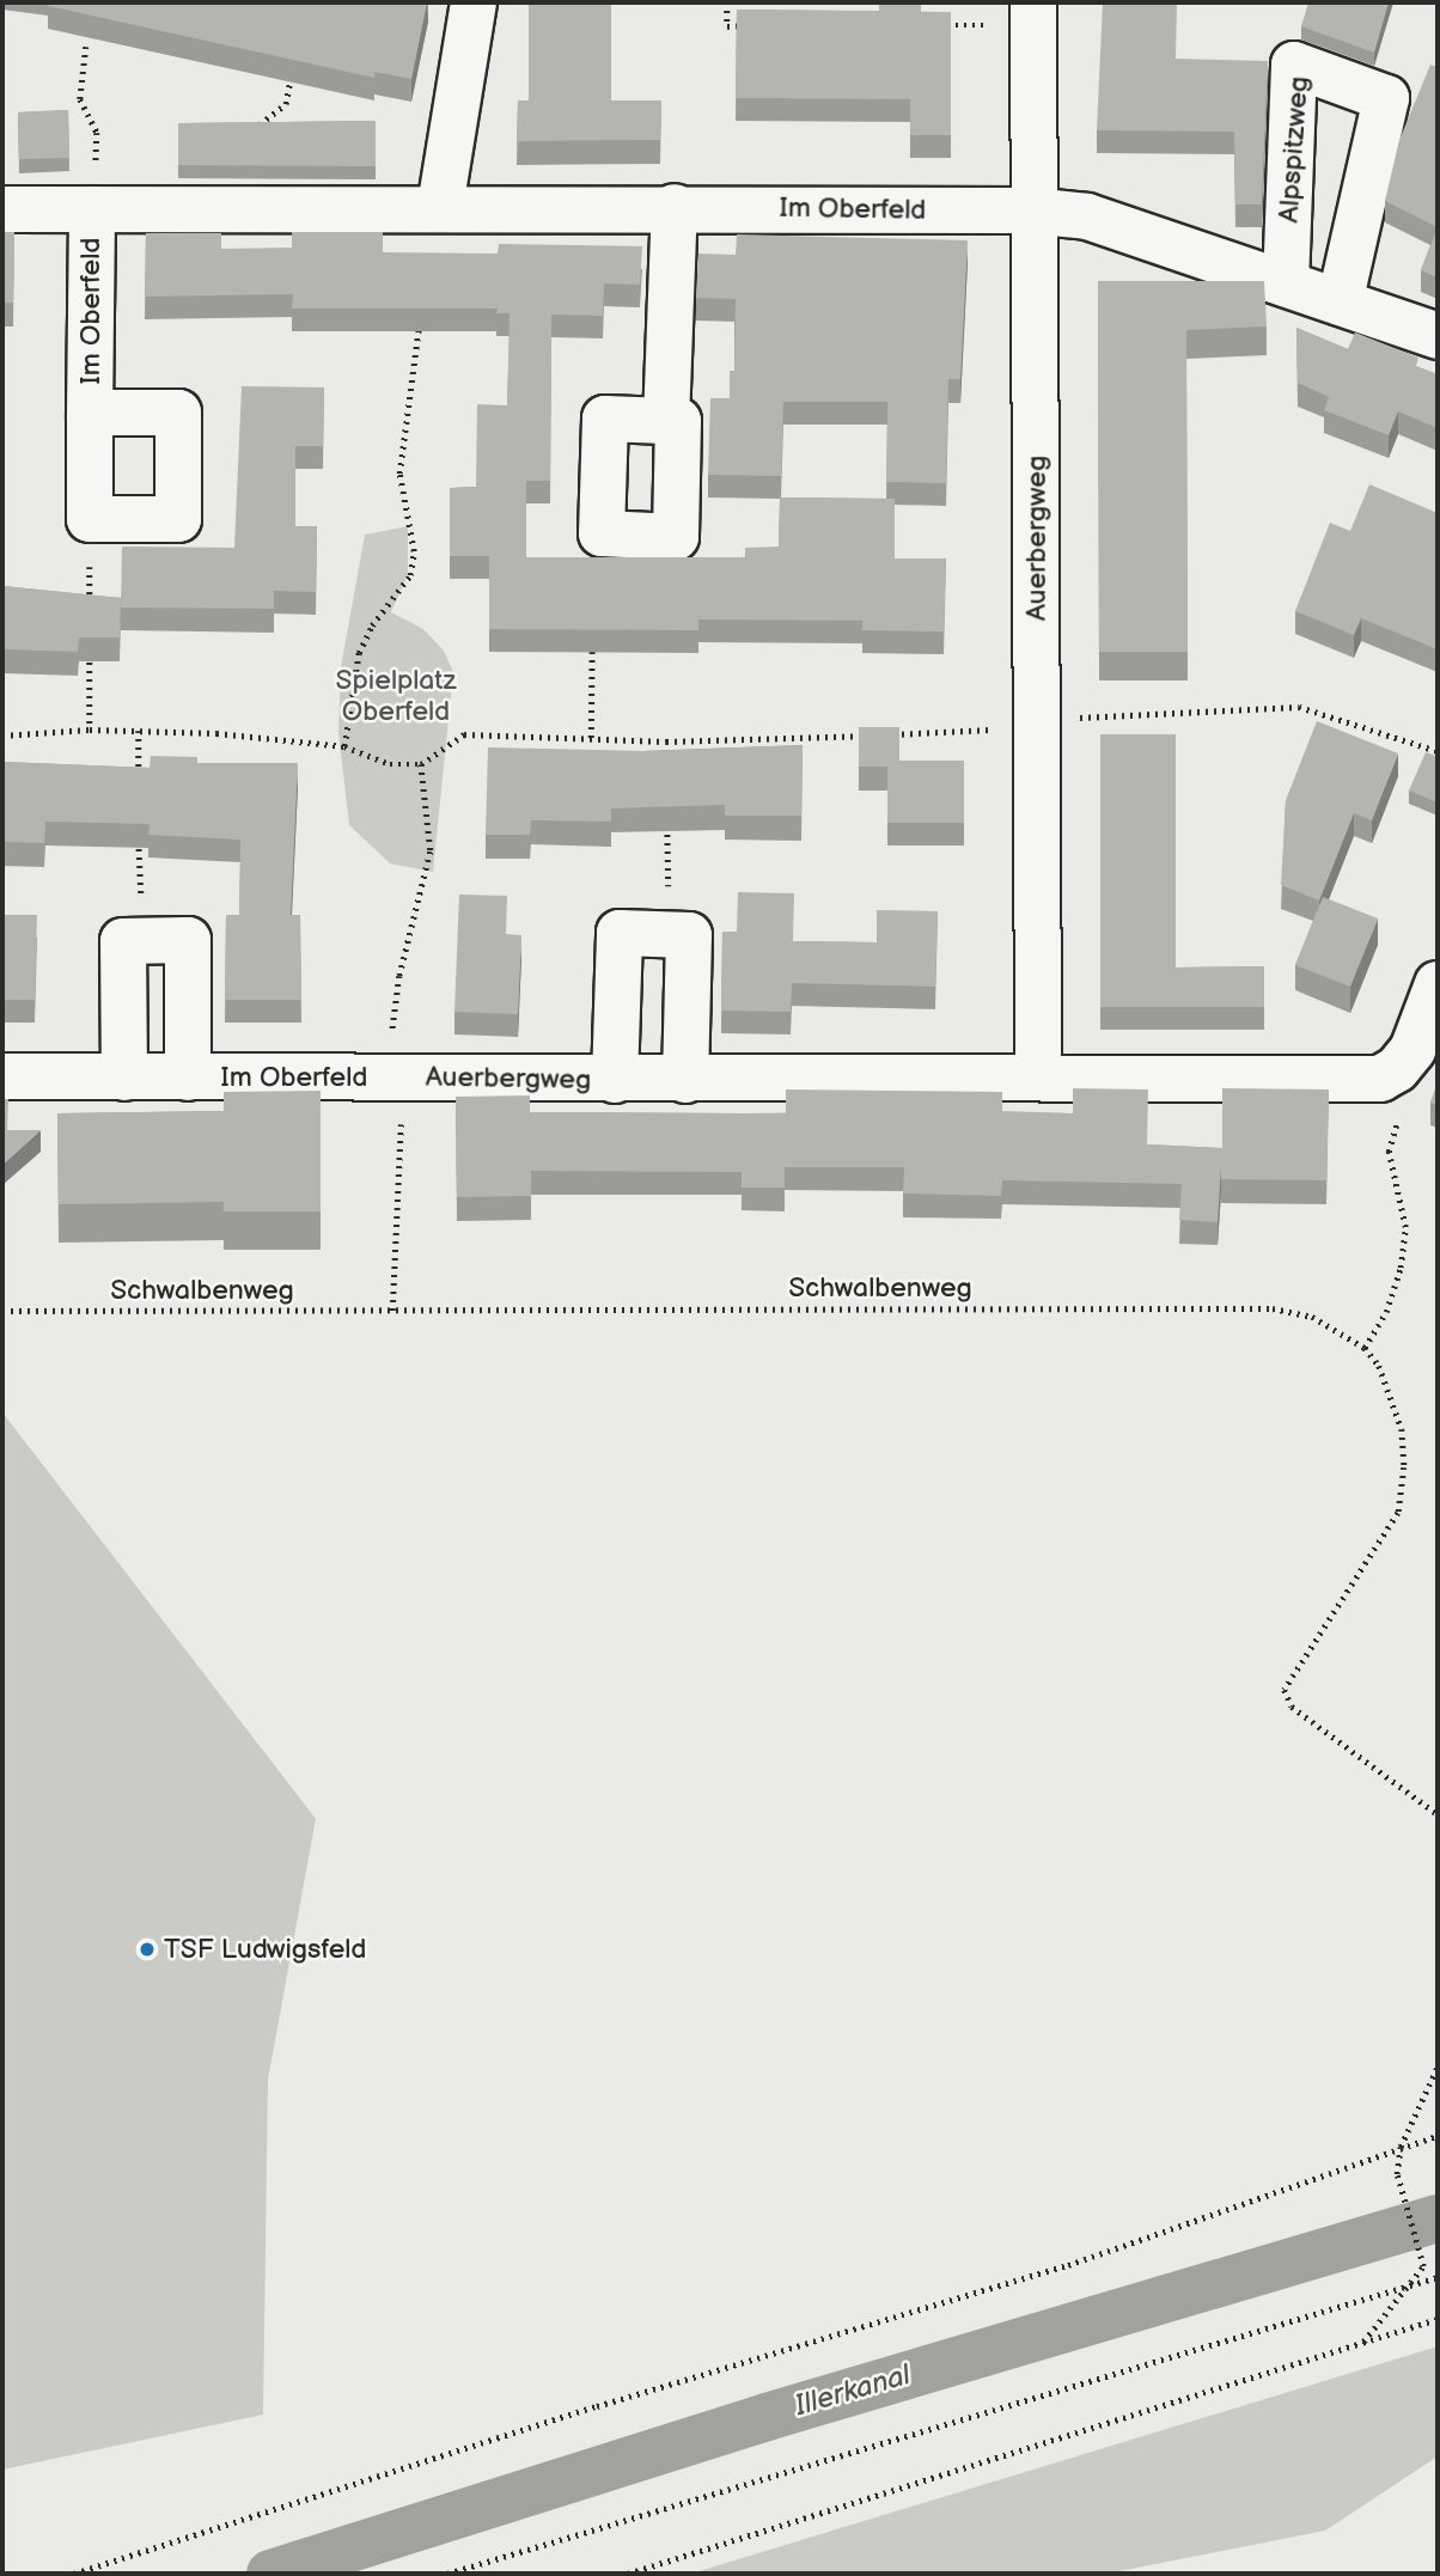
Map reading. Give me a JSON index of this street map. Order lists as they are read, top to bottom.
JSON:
{
  "streets": {
    "street": ["Alpspitzweg", "Im Oberfeld", "Auerbergweg"],
    "path": ["Schwalbenweg"]
  },
  "crossings": [
    ["Im Oberfeld", "Auerbergweg"]
  ],
  "water": ["Illerkanal"],
  "parks": ["Spielplatz Oberfeld"],
  "places": ["TSF Ludwigsfeld"]
}
